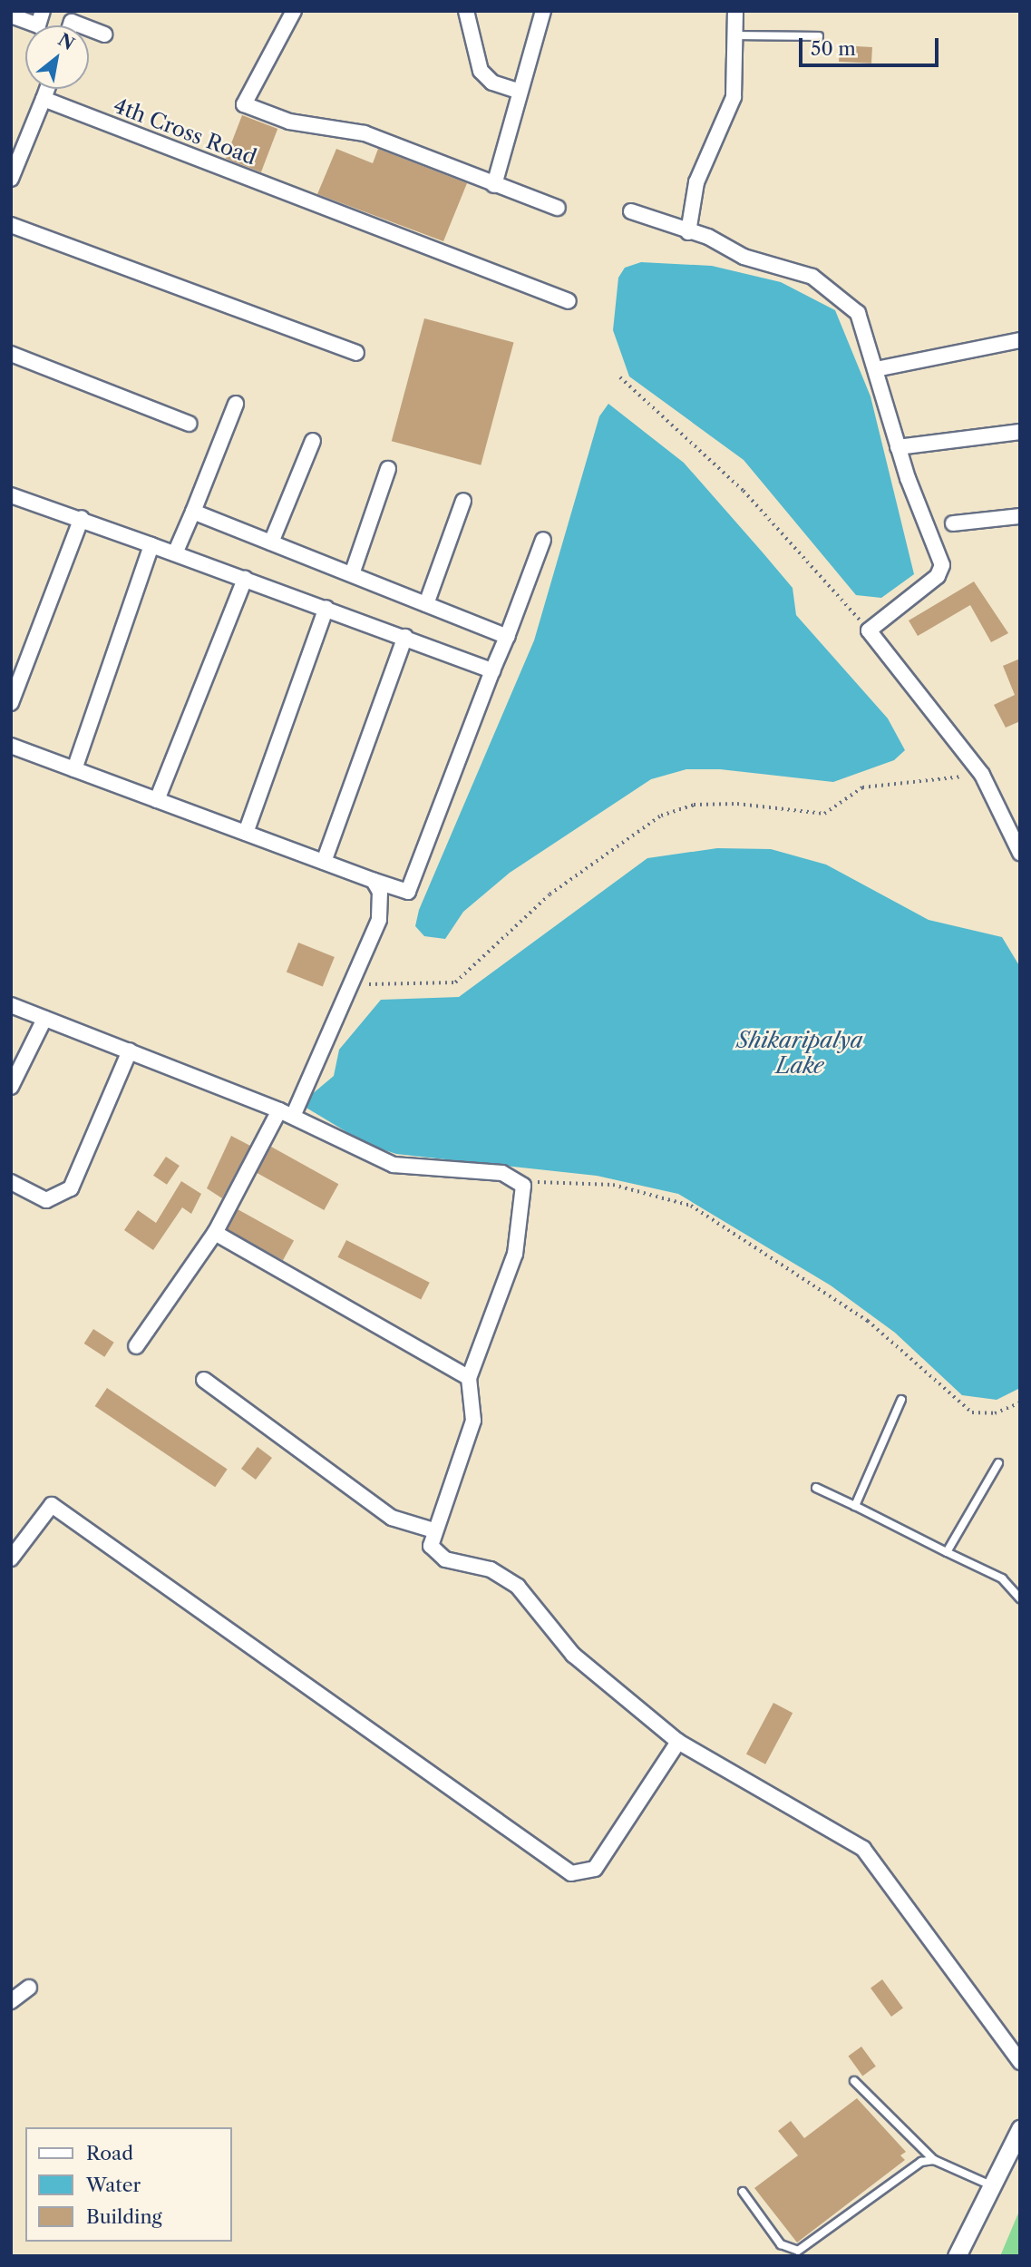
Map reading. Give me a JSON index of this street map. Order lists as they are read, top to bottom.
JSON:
{
  "streets": {
    "street": ["4th Cross Road"]
  },
  "water": ["Shikaripalya Lake"],
  "legend": ["Road", "Water", "Building"],
  "scale_bar": "50 m",
  "north": "top right"
}
